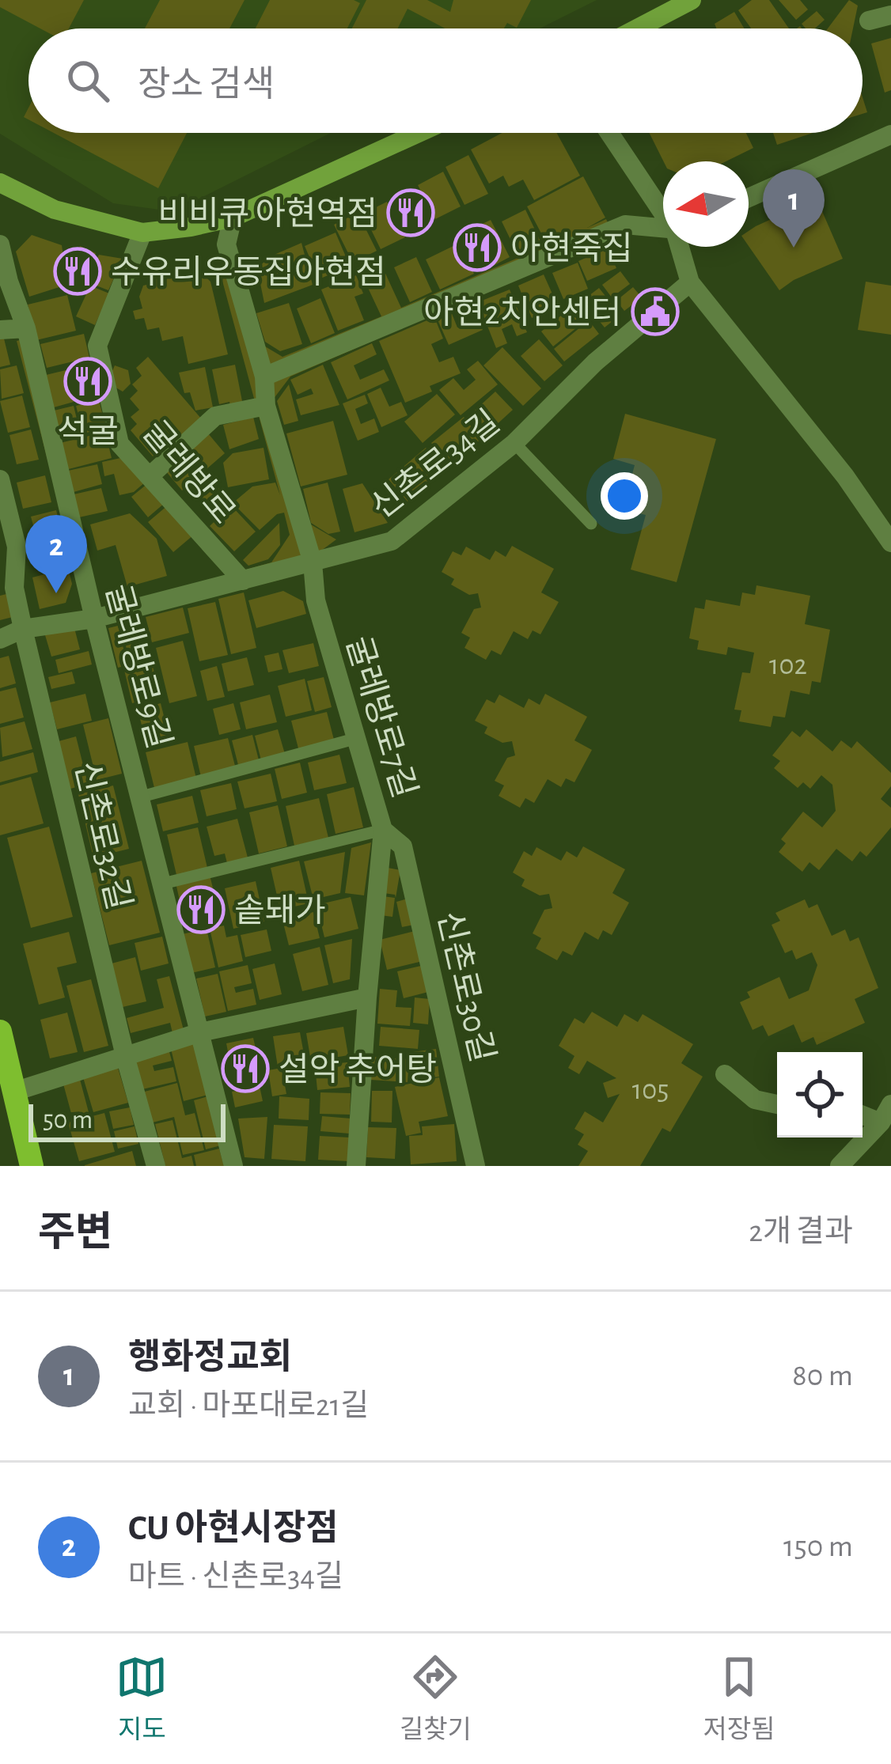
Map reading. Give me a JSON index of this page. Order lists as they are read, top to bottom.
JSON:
{
  "streets": {
    "street": [
      "신촌로34길",
      "굴레방로",
      "굴레방로9길",
      "굴레방로7길",
      "신촌로32길",
      "신촌로30길"
    ]
  },
  "crossings": [
    ["신촌로34길", "굴레방로"],
    ["신촌로34길", "굴레방로9길"],
    ["신촌로34길", "굴레방로7길"],
    ["신촌로34길", "신촌로32길"],
    ["굴레방로9길", "굴레방로7길"],
    ["굴레방로7길", "신촌로30길"]
  ],
  "places": {
    "restaurant": [
      "비비큐 아현역점",
      "아현죽집",
      "수유리우동집아현점",
      "석굴",
      "솥돼가",
      "설악 추어탕"
    ],
    "public building": ["아현2치안센터"]
  },
  "house_numbers": ["102", "105"],
  "scale_bar": "50 m",
  "north": "left",
  "page": {
    "search": "장소 검색",
    "pins": ["1", "2"],
    "scale": "50 m",
    "heading": ["주변", "2개 결과"],
    "list": [
      {
        "mark": "1",
        "name": "행화정교회",
        "note": "교회 · 마포대로21길",
        "value": "80 m"
      },
      {
        "mark": "2",
        "name": "CU 아현시장점",
        "note": "마트 · 신촌로34길",
        "value": "150 m"
      }
    ],
    "nav": ["지도", "길찾기", "저장됨"]
  }
}
